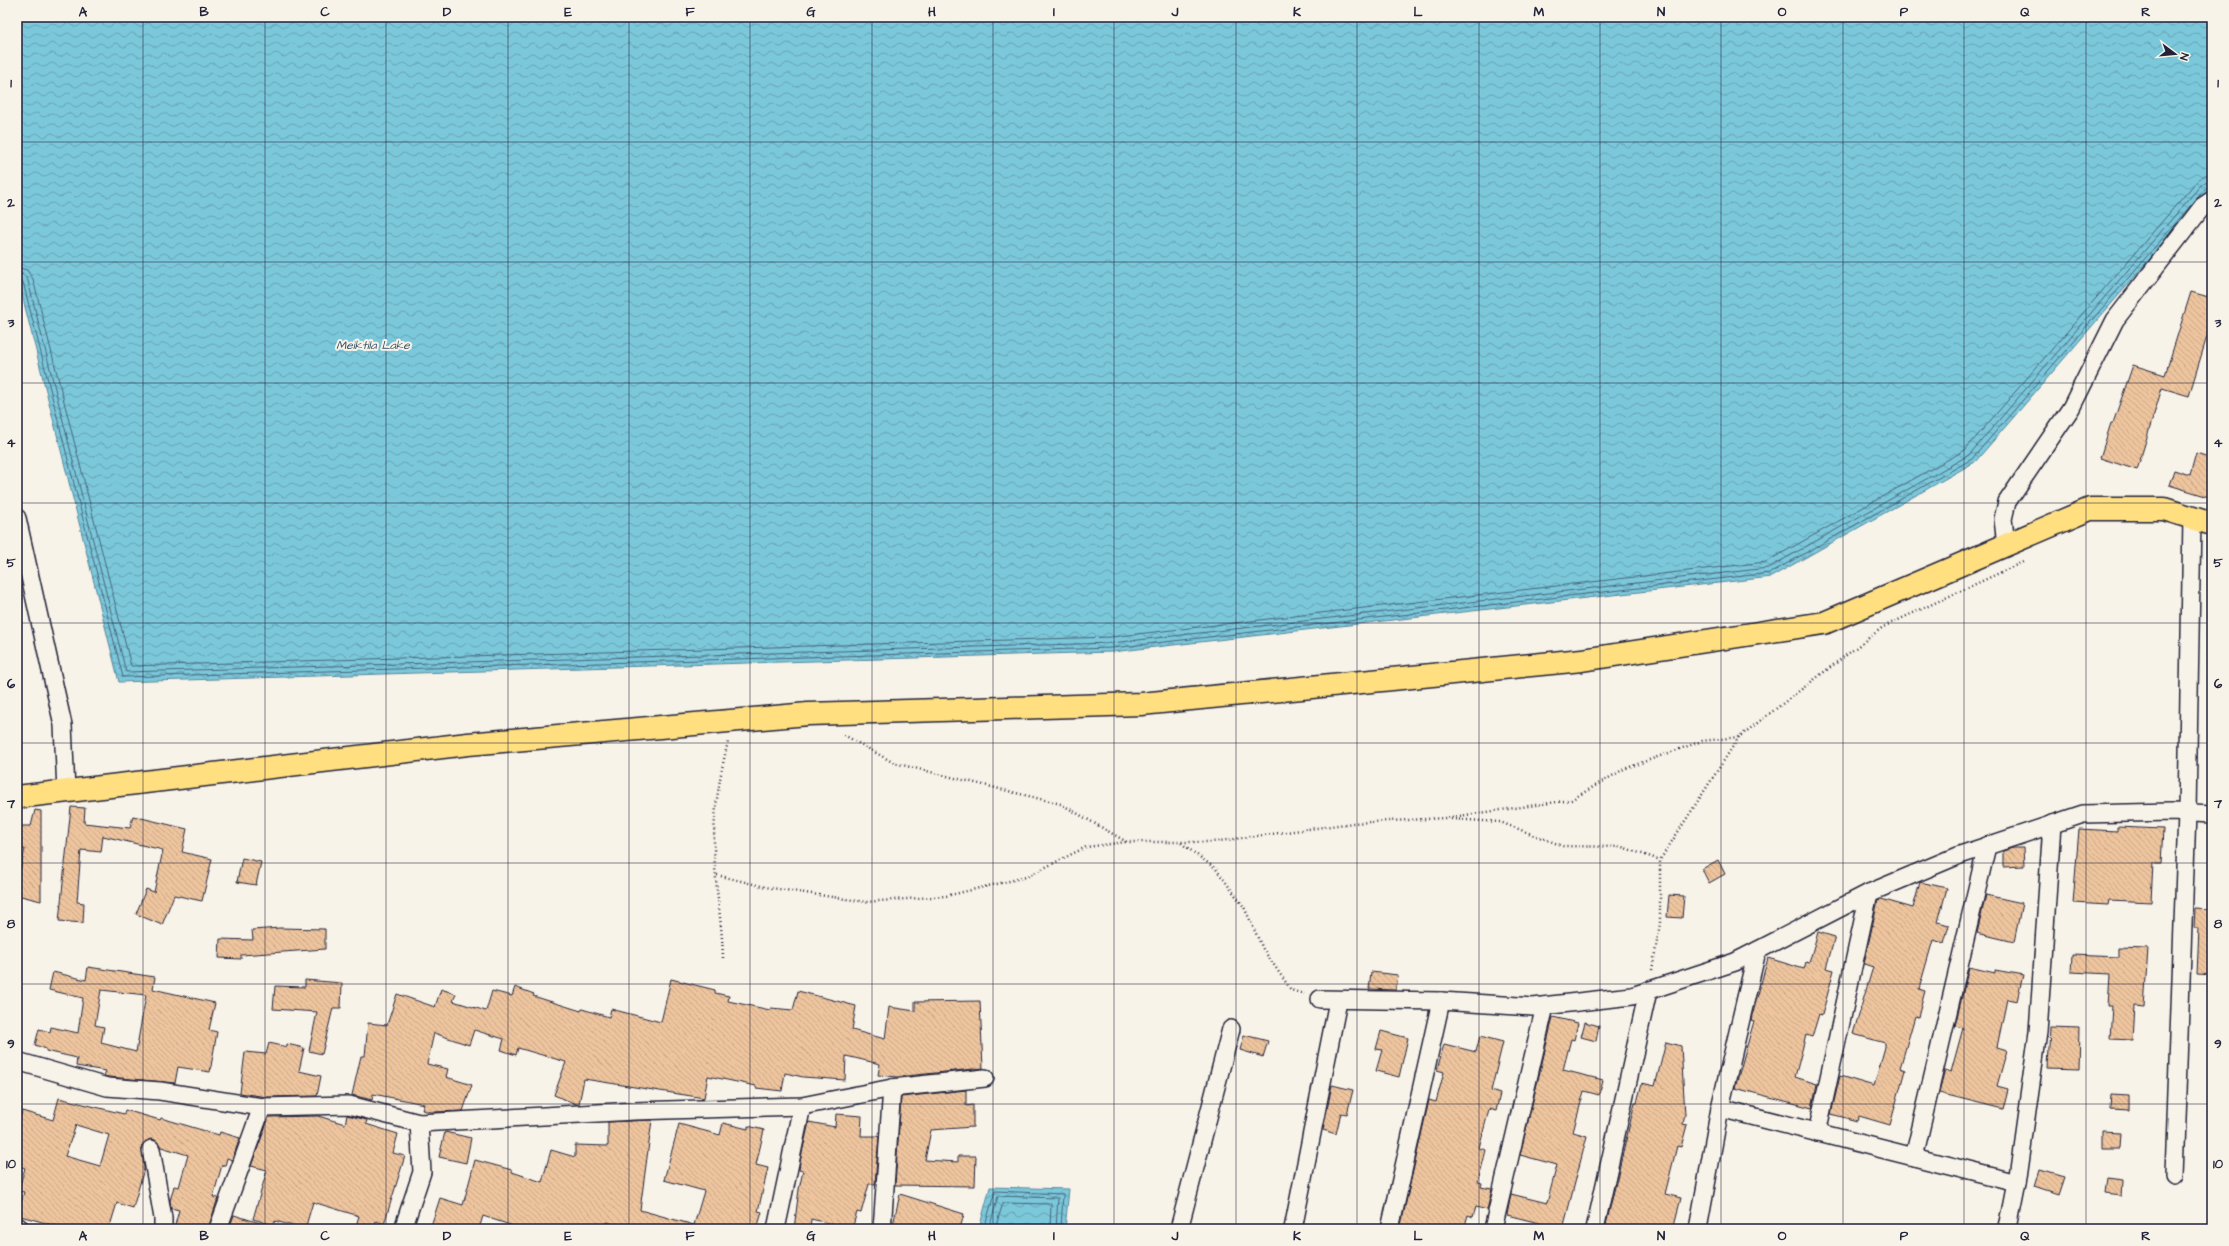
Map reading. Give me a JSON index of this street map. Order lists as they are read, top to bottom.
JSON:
{
  "water": ["Meiktila Lake"],
  "north": "right",
  "grid": {
    "columns": [
      "A",
      "B",
      "C",
      "D",
      "E",
      "F",
      "G",
      "H",
      "I",
      "J",
      "K",
      "L",
      "M",
      "N",
      "O",
      "P",
      "Q",
      "R"
    ],
    "rows": [
      "1",
      "2",
      "3",
      "4",
      "5",
      "6",
      "7",
      "8",
      "9",
      "10"
    ]
  }
}
